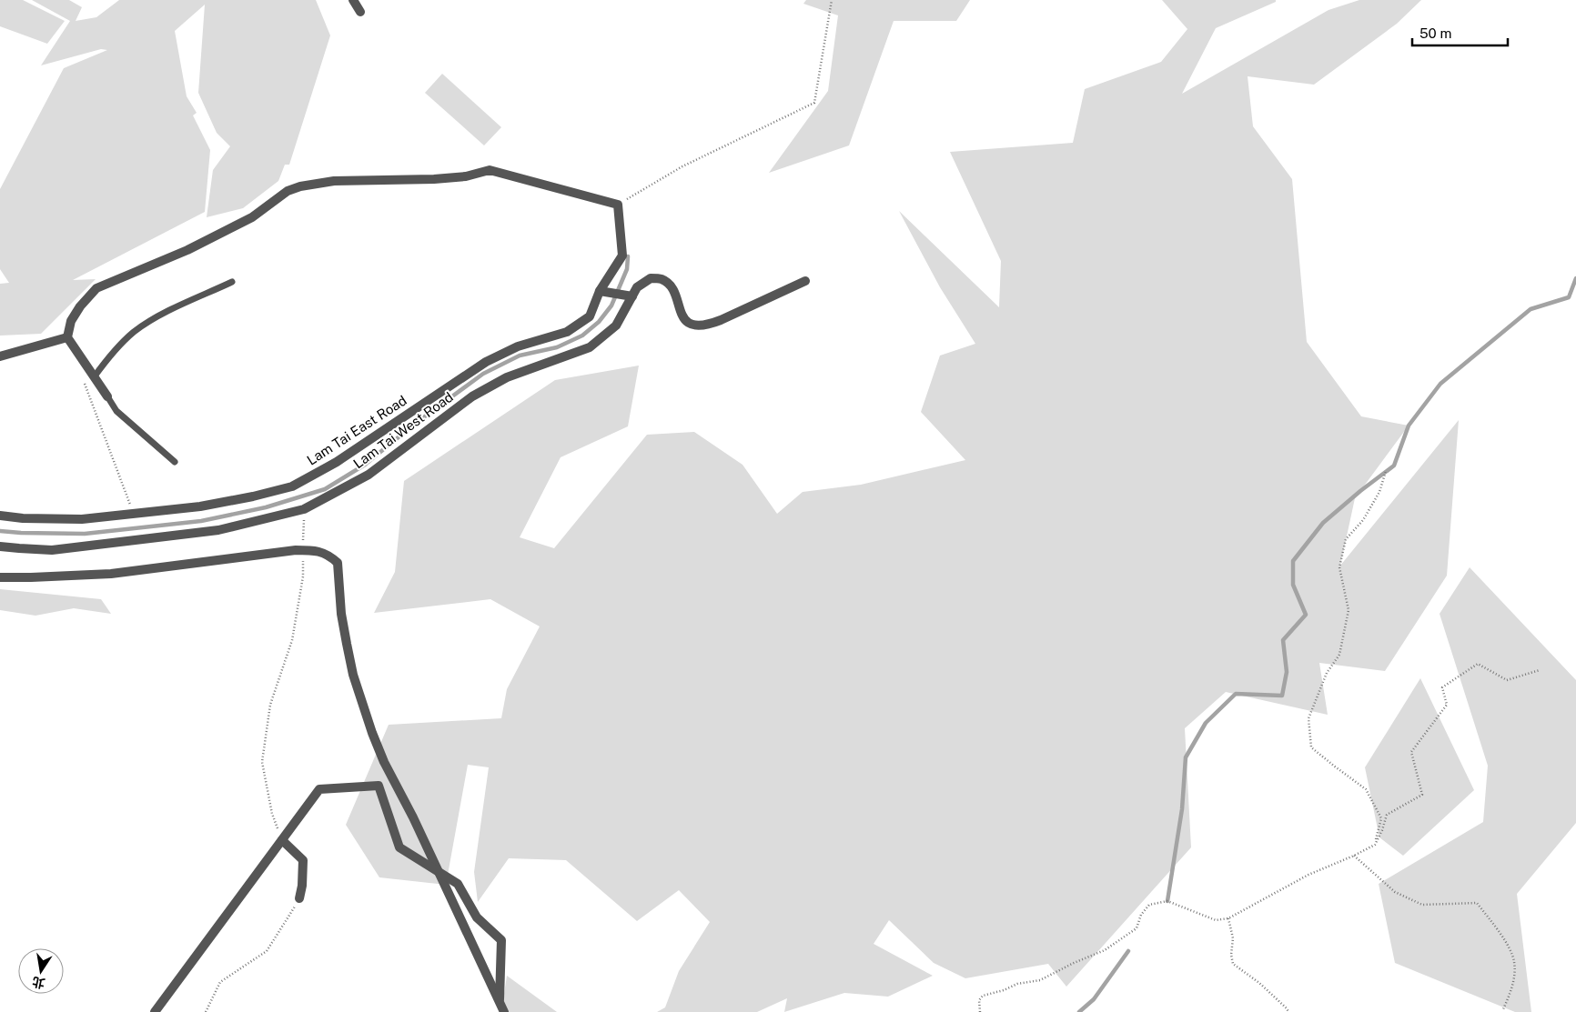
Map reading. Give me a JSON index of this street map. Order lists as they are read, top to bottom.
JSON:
{
  "streets": {
    "street": ["Lam Tai East Road", "Lam Tai West Road"]
  },
  "scale_bar": "50 m",
  "north": "bottom"
}
